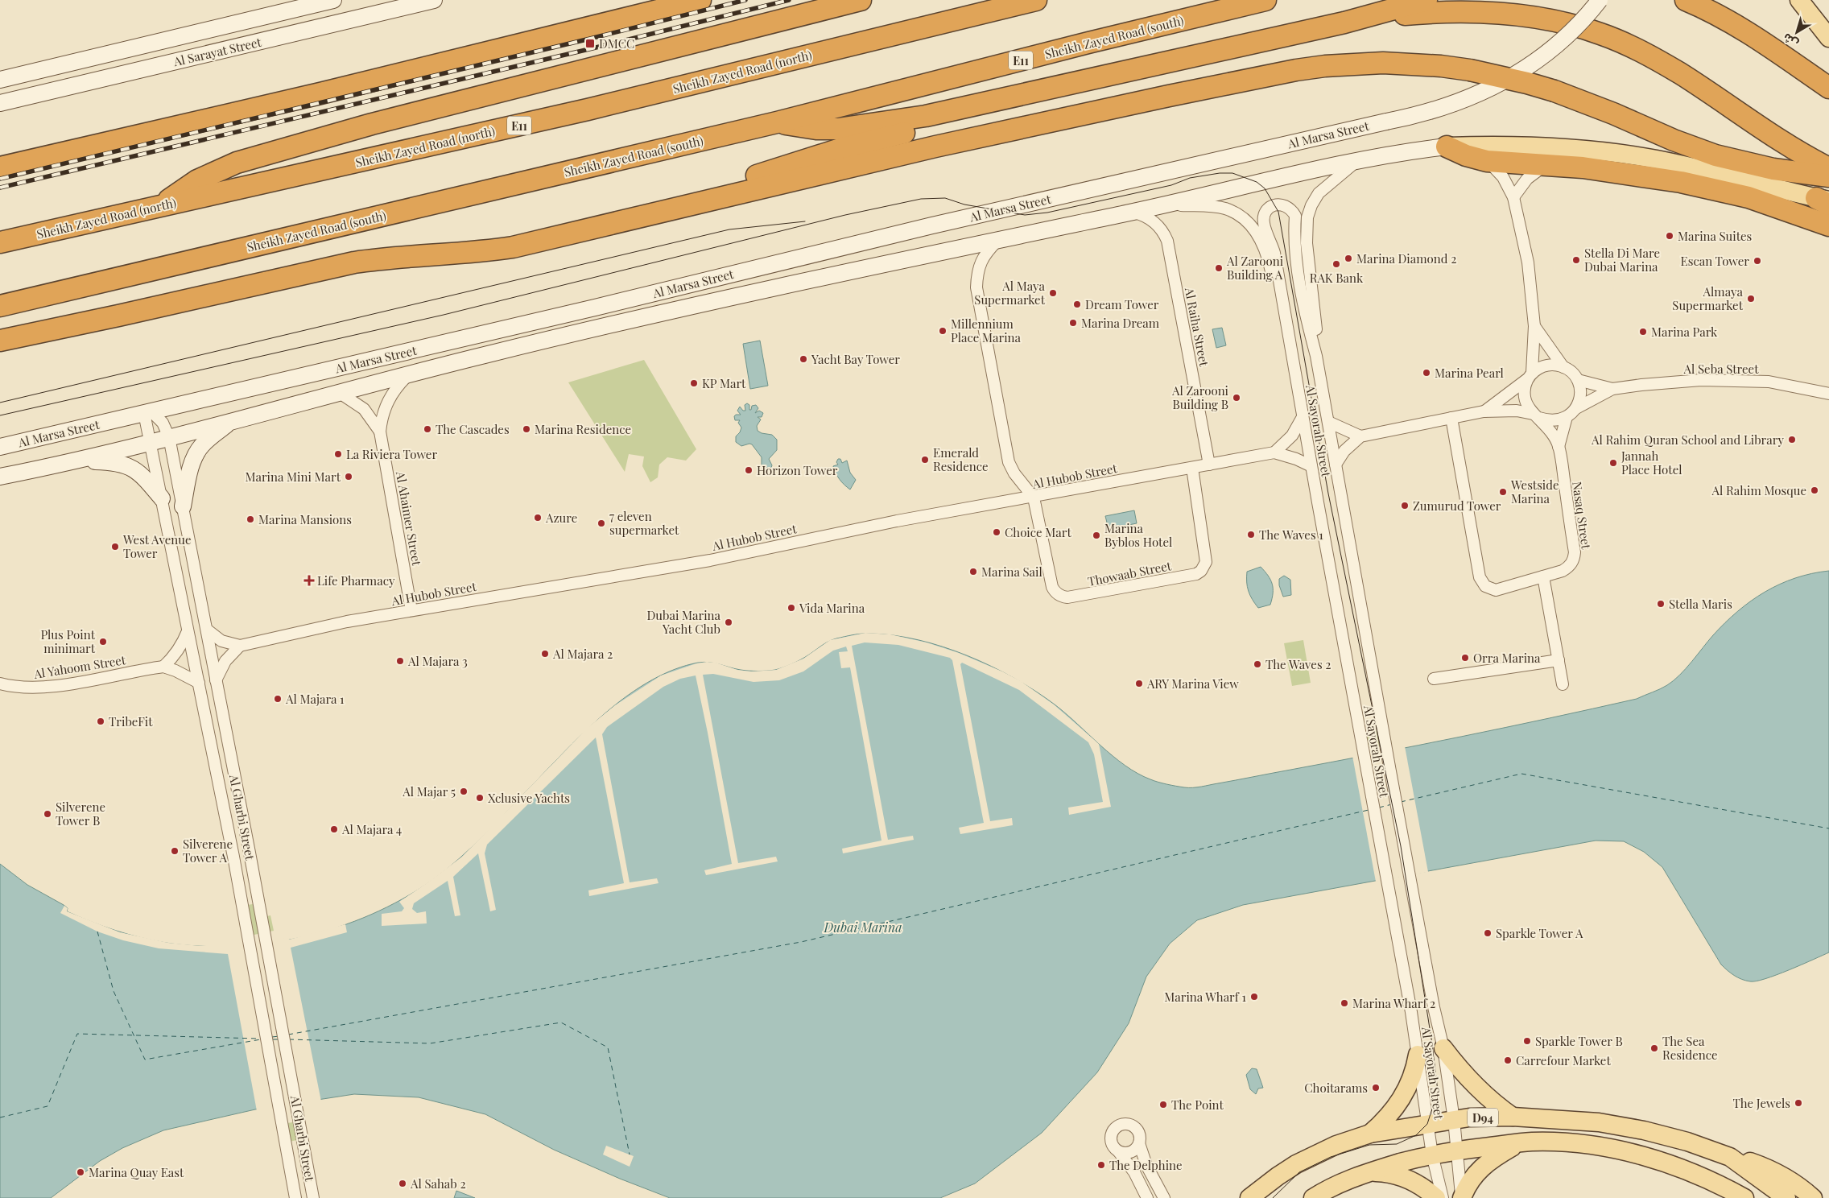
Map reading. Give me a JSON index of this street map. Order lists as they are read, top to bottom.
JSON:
{
  "streets": {
    "highway": ["Sheikh Zayed Road (south)", "E11", "Sheikh Zayed Road (north)"],
    "main road": ["Al Sarayat Street", "Al Marsa Street", "D94"],
    "street": [
      "Al Raiha Street",
      "Al Seba Street",
      "Al Sayorah Street",
      "Al Hubob Street",
      "Nasaq Street",
      "Al Ahaimer Street",
      "Thowaab Street",
      "Al Yahoom Street",
      "Al Gharbi Street"
    ]
  },
  "crossings": [
    ["Al Marsa Street", "Al Raiha Street"],
    ["Al Marsa Street", "Al Sayorah Street"],
    ["Al Marsa Street", "Al Ahaimer Street"],
    ["Al Marsa Street", "Al Gharbi Street"],
    ["Al Raiha Street", "Al Hubob Street"],
    ["Al Seba Street", "Nasaq Street"],
    ["Al Sayorah Street", "Al Hubob Street"],
    ["Al Sayorah Street", "D94"],
    ["Al Hubob Street", "Al Ahaimer Street"],
    ["Al Hubob Street", "Thowaab Street"],
    ["Al Hubob Street", "Al Gharbi Street"],
    ["Al Yahoom Street", "Al Gharbi Street"]
  ],
  "water": ["Dubai Marina"],
  "places": {
    "transit": ["DMCC"],
    "other": [
      "Marina Suites",
      "Marina Diamond 2",
      "Stella Di Mare Dubai Marina",
      "Escan Tower",
      "RAK Bank",
      "Al Zarooni Building A",
      "Al Maya Supermarket",
      "Almaya Supermarket",
      "Dream Tower",
      "Marina Dream",
      "Millennium Place Marina",
      "Marina Park",
      "Yacht Bay Tower",
      "Marina Pearl",
      "KP Mart",
      "Al Zarooni Building B",
      "The Cascades",
      "Marina Residence",
      "Al Rahim Quran School and Library",
      "La Riviera Tower",
      "Emerald Residence",
      "Jannah Place Hotel",
      "Horizon Tower",
      "Marina Mini Mart",
      "Al Rahim Mosque",
      "Westside Marina",
      "Zumurud Tower",
      "Azure",
      "Marina Mansions",
      "7 eleven supermarket",
      "Choice Mart",
      "The Waves 1",
      "Marina Byblos Hotel",
      "West Avenue Tower",
      "Marina Sail",
      "Stella Maris",
      "Vida Marina",
      "Dubai Marina Yacht Club",
      "Plus Point minimart",
      "Al Majara 2",
      "Orra Marina",
      "Al Majara 3",
      "The Waves 2",
      "ARY Marina View",
      "Al Majara 1",
      "TribeFit",
      "Al Majar 5",
      "Xclusive Yachts",
      "Silverene Tower B",
      "Al Majara 4",
      "Silverene Tower A",
      "Sparkle Tower A",
      "Marina Wharf 1",
      "Marina Wharf 2",
      "Sparkle Tower B",
      "The Sea Residence",
      "Carrefour Market",
      "Choitarams",
      "The Jewels",
      "The Point",
      "The Delphine",
      "Marina Quay East",
      "Al Sahab 2"
    ],
    "health": ["Life Pharmacy"]
  },
  "north": "bottom left"
}
